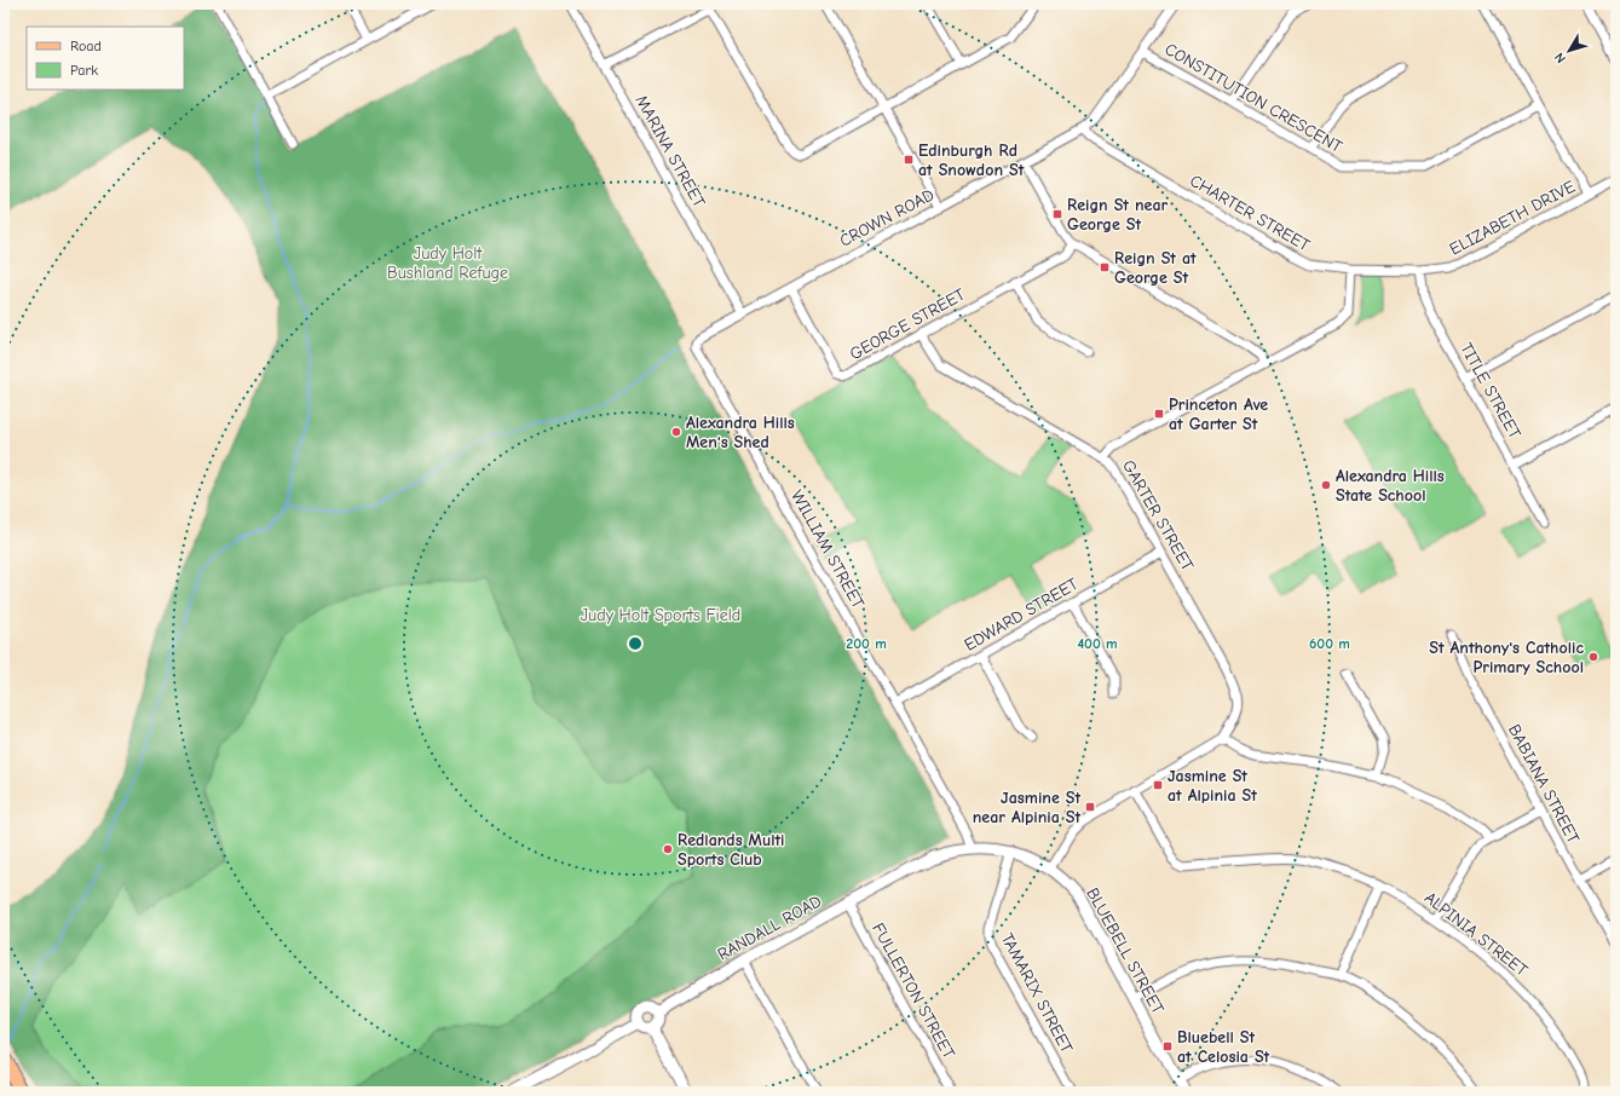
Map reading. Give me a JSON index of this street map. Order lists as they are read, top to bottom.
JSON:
{
  "streets": {
    "street": [
      "CONSTITUTION CRESCENT",
      "MARINA STREET",
      "CHARTER STREET",
      "CROWN ROAD",
      "ELIZABETH DRIVE",
      "GEORGE STREET",
      "TITLE STREET",
      "GARTER STREET",
      "WILLIAM STREET",
      "EDWARD STREET",
      "BABIANA STREET",
      "RANDALL ROAD",
      "ALPINIA STREET",
      "BLUEBELL STREET",
      "FULLERTON STREET",
      "TAMARIX STREET"
    ]
  },
  "crossings": [
    ["CONSTITUTION CRESCENT", "CROWN ROAD"],
    ["MARINA STREET", "CROWN ROAD"],
    ["CHARTER STREET", "CROWN ROAD"],
    ["CHARTER STREET", "ELIZABETH DRIVE"],
    ["CHARTER STREET", "TITLE STREET"],
    ["CROWN ROAD", "GEORGE STREET"],
    ["CROWN ROAD", "WILLIAM STREET"],
    ["ELIZABETH DRIVE", "TITLE STREET"],
    ["GEORGE STREET", "GARTER STREET"],
    ["GARTER STREET", "EDWARD STREET"],
    ["WILLIAM STREET", "EDWARD STREET"],
    ["WILLIAM STREET", "BLUEBELL STREET"],
    ["RANDALL ROAD", "BLUEBELL STREET"],
    ["RANDALL ROAD", "FULLERTON STREET"],
    ["BLUEBELL STREET", "TAMARIX STREET"]
  ],
  "parks": ["Judy Holt Bushland Refuge", "Judy Holt Sports Field"],
  "places": {
    "transit": [
      "Edinburgh Rd at Snowdon St",
      "Reign St near George St",
      "Reign St at George St",
      "Princeton Ave at Garter St",
      "Jasmine St at Alpinia St",
      "Jasmine St near Alpinia St",
      "Bluebell St at Celosia St"
    ],
    "other": [
      "Alexandra Hills Men's Shed",
      "Alexandra Hills State School",
      "St Anthony's Catholic Primary School",
      "Redlands Multi Sports Club"
    ]
  },
  "legend": ["Road", "Park"],
  "north": "bottom left",
  "rings": ["200 m", "400 m", "600 m"]
}
